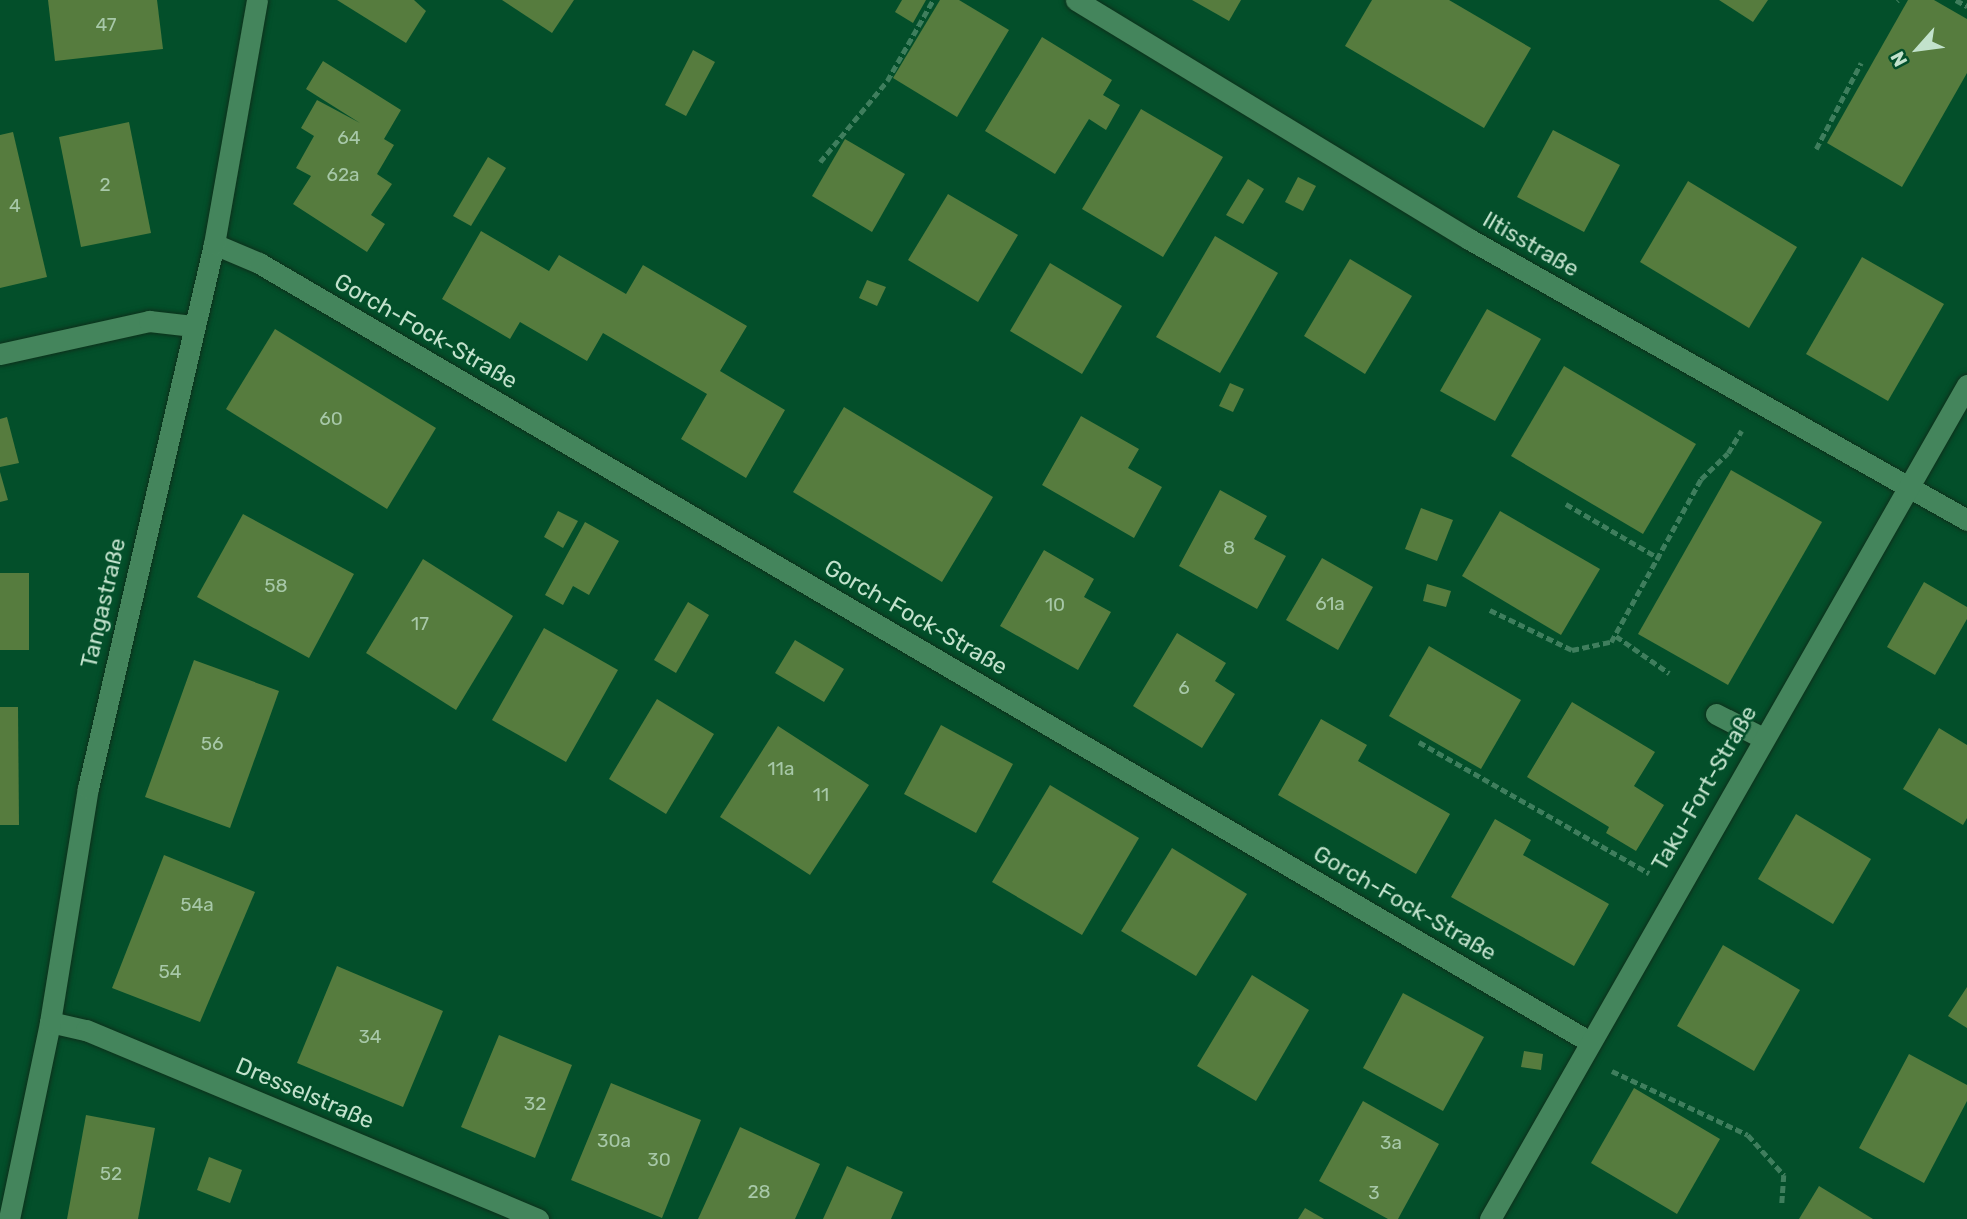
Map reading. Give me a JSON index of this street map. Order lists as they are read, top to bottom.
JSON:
{
  "streets": {
    "street": [
      "Iltisstraße",
      "Gorch-Fock-Straße",
      "Tangastraße",
      "Taku-Fort-Straße",
      "Dresselstraße"
    ]
  },
  "crossings": [
    ["Iltisstraße", "Taku-Fort-Straße"],
    ["Gorch-Fock-Straße", "Tangastraße"],
    ["Gorch-Fock-Straße", "Taku-Fort-Straße"],
    ["Tangastraße", "Dresselstraße"]
  ],
  "house_numbers": [
    "47",
    "64",
    "62a",
    "2",
    "4",
    "60",
    "8",
    "58",
    "61a",
    "10",
    "17",
    "6",
    "56",
    "11a",
    "11",
    "54a",
    "54",
    "34",
    "32",
    "30a",
    "3a",
    "30",
    "52",
    "28",
    "3"
  ],
  "north": "bottom left"
}
